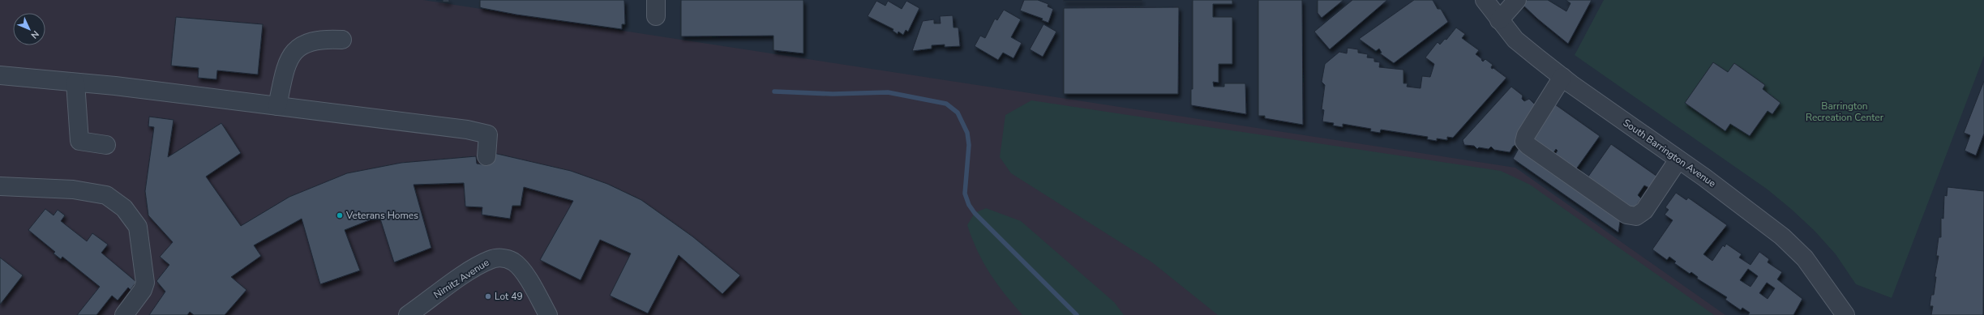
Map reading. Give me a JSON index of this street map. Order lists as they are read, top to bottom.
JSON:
{
  "streets": {
    "street": ["South Barrington Avenue", "Nimitz Avenue"]
  },
  "parks": ["Barrington Recreation Center"],
  "places": ["Veterans Homes", "Lot 49"],
  "north": "bottom right"
}
